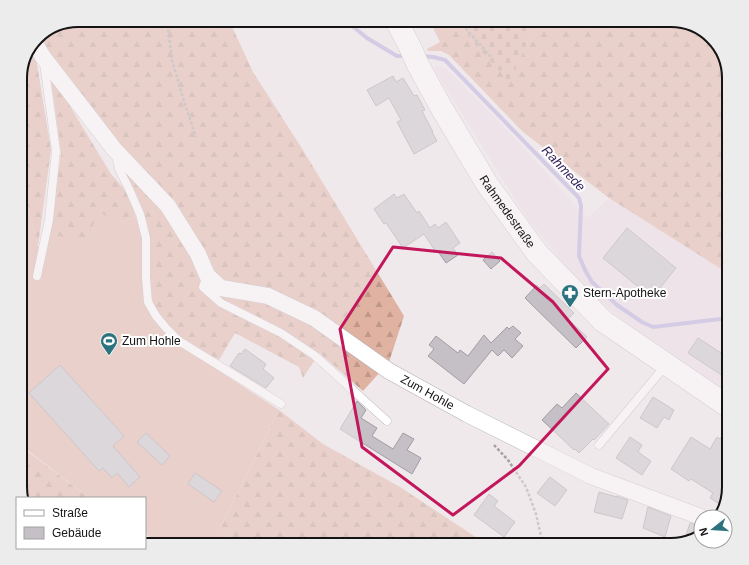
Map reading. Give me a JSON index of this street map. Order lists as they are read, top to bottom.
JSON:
{
  "streets": {
    "main road": ["Rahmedestraße"],
    "street": ["Zum Hohle"]
  },
  "water": ["Rahmede"],
  "places": {
    "pharmacy": ["Stern-Apotheke"],
    "sports": ["Zum Hohle"]
  },
  "legend": ["Straße", "Gebäude"],
  "north": "left"
}
